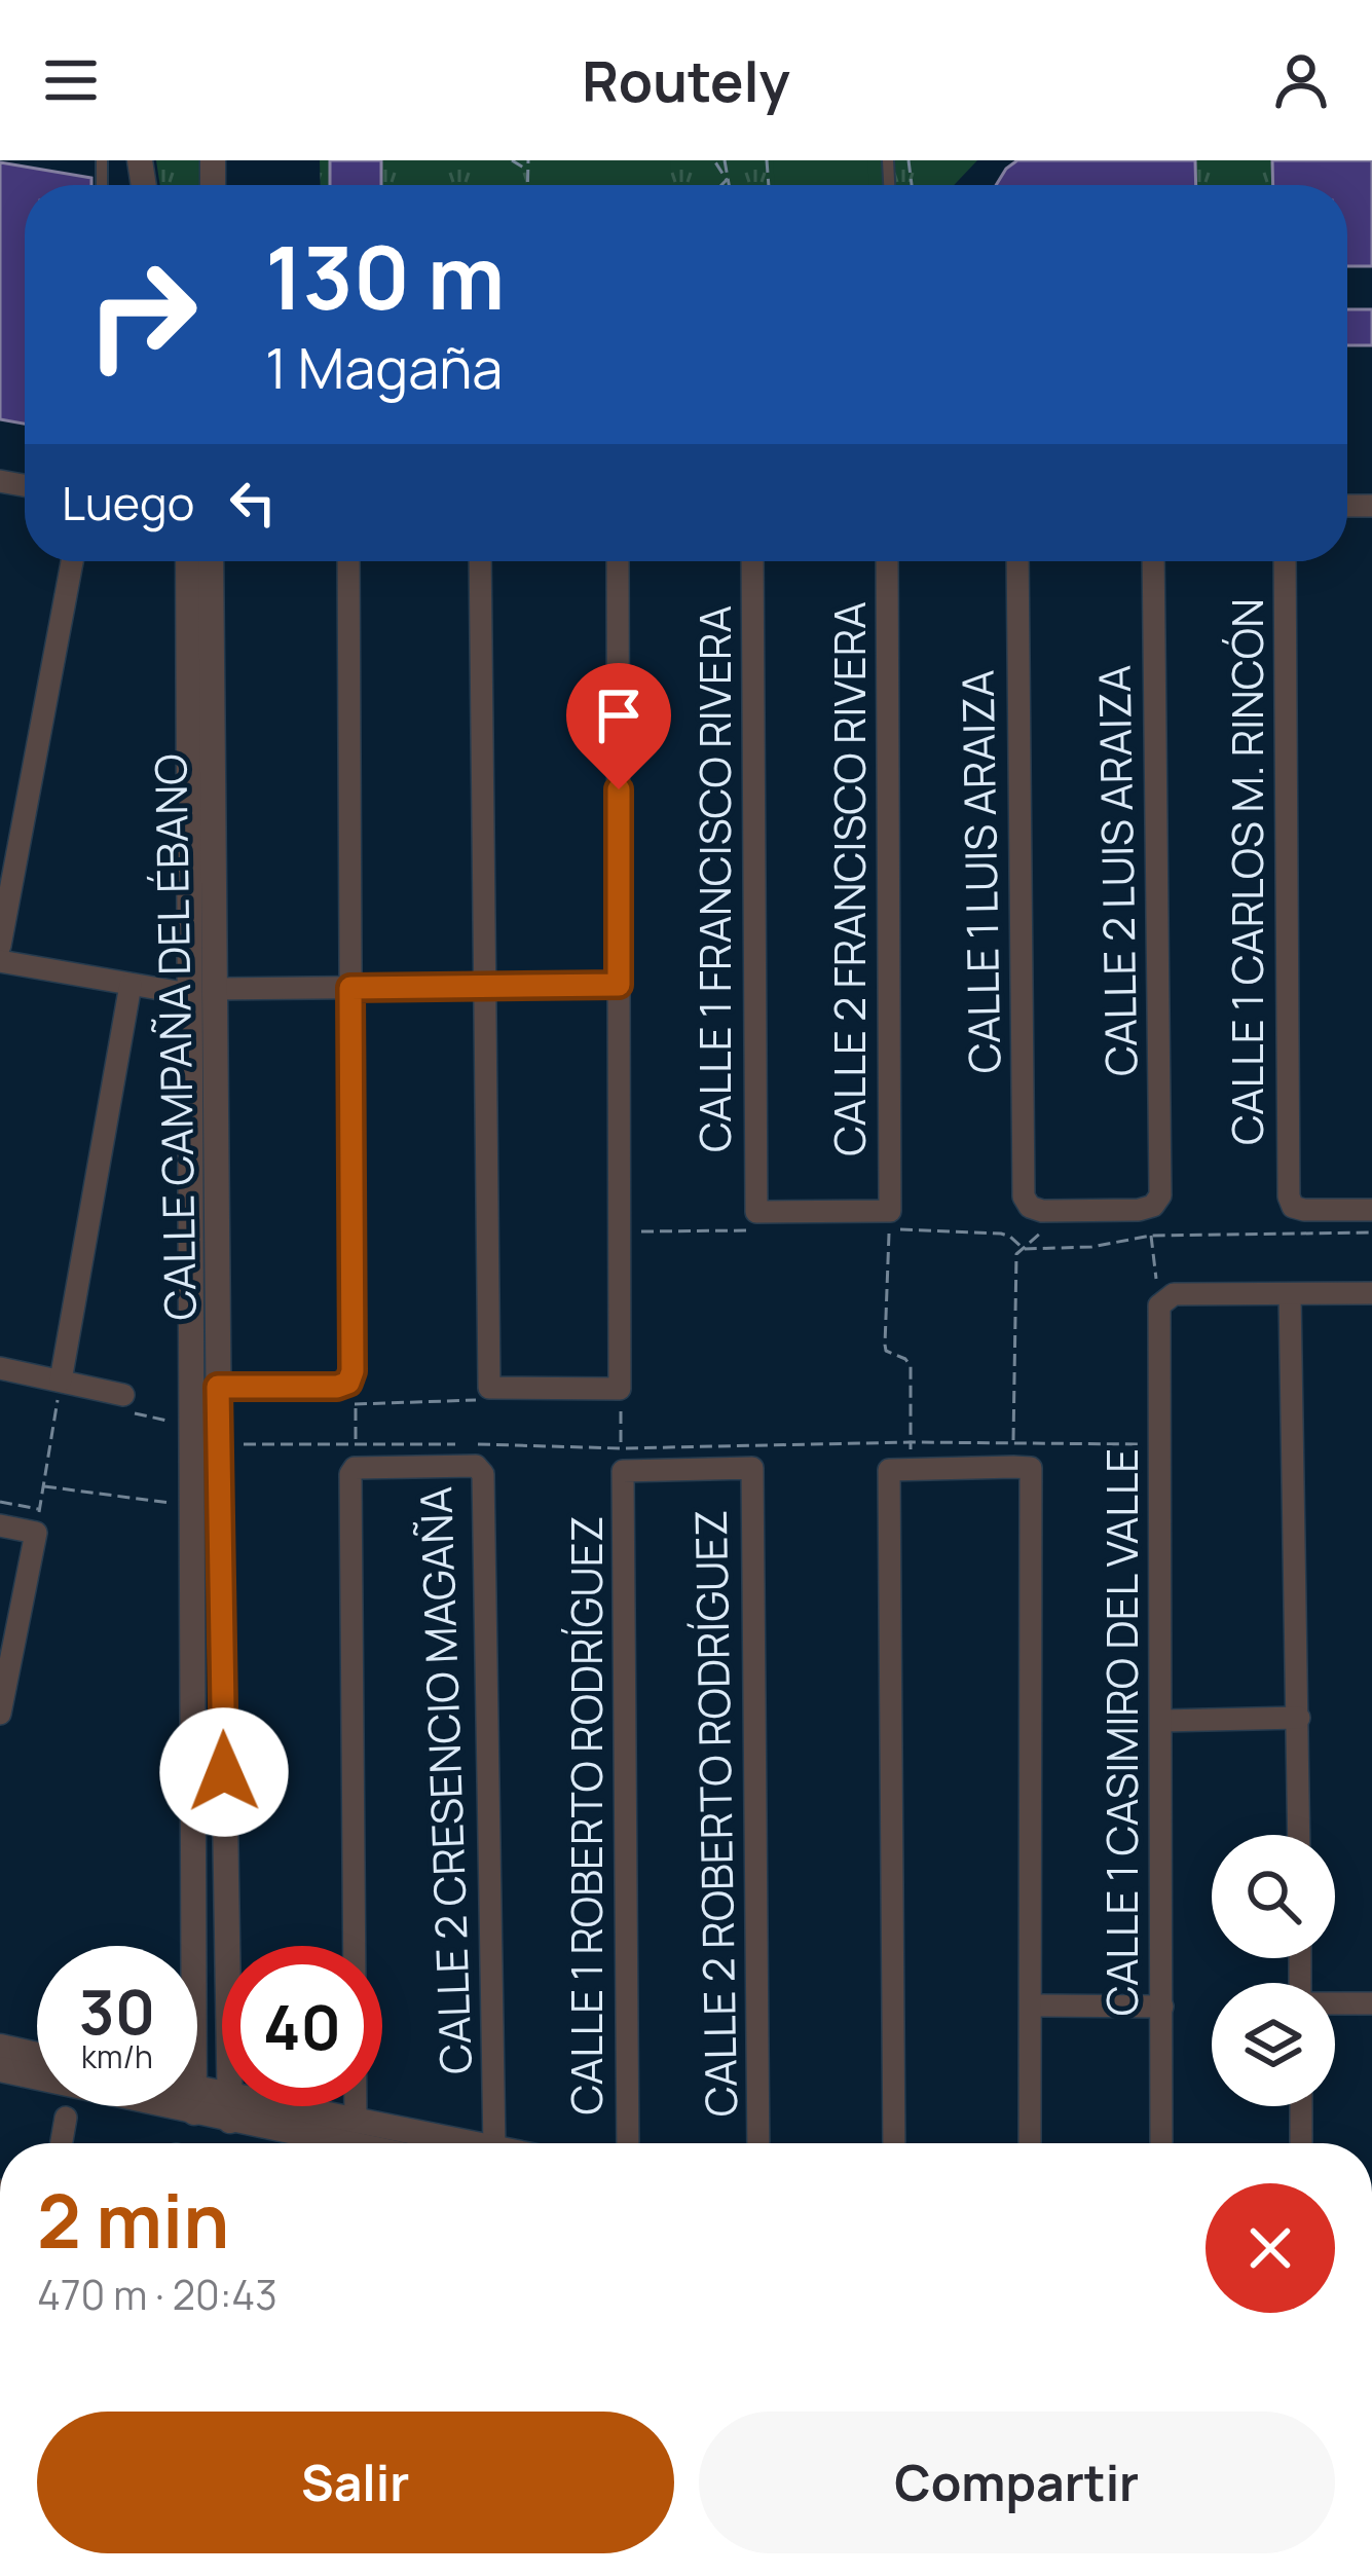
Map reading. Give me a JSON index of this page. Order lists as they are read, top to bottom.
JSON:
{
  "streets": {
    "street": [
      "CALLE 2 LUIS ARAIZA",
      "CALLE 1 LUIS ARAIZA",
      "CALLE 1 CARLOS M. RINCÓN",
      "CALLE 1 FRANCISCO RIVERA",
      "CALLE 2 FRANCISCO RIVERA",
      "CALLE CAMPAÑA DEL ÉBANO",
      "CALLE 1 CASIMIRO DEL VALLE",
      "CALLE 2 CRESENCIO MAGAÑA",
      "CALLE 2 ROBERTO RODRÍGUEZ",
      "CALLE 1 ROBERTO RODRÍGUEZ"
    ]
  },
  "crossings": [
    ["CALLE 2 LUIS ARAIZA", "CALLE 1 LUIS ARAIZA"],
    ["CALLE 1 FRANCISCO RIVERA", "CALLE 2 FRANCISCO RIVERA"],
    ["CALLE 2 ROBERTO RODRÍGUEZ", "CALLE 1 ROBERTO RODRÍGUEZ"]
  ],
  "page": {
    "header": "Routely",
    "turn": ["130 m", "1 Magaña"],
    "then": "Luego",
    "speed": "30 km/h",
    "limit": "40",
    "heading": ["2 min", "470 m · 20:43"],
    "buttons": ["Salir", "Compartir"]
  }
}
